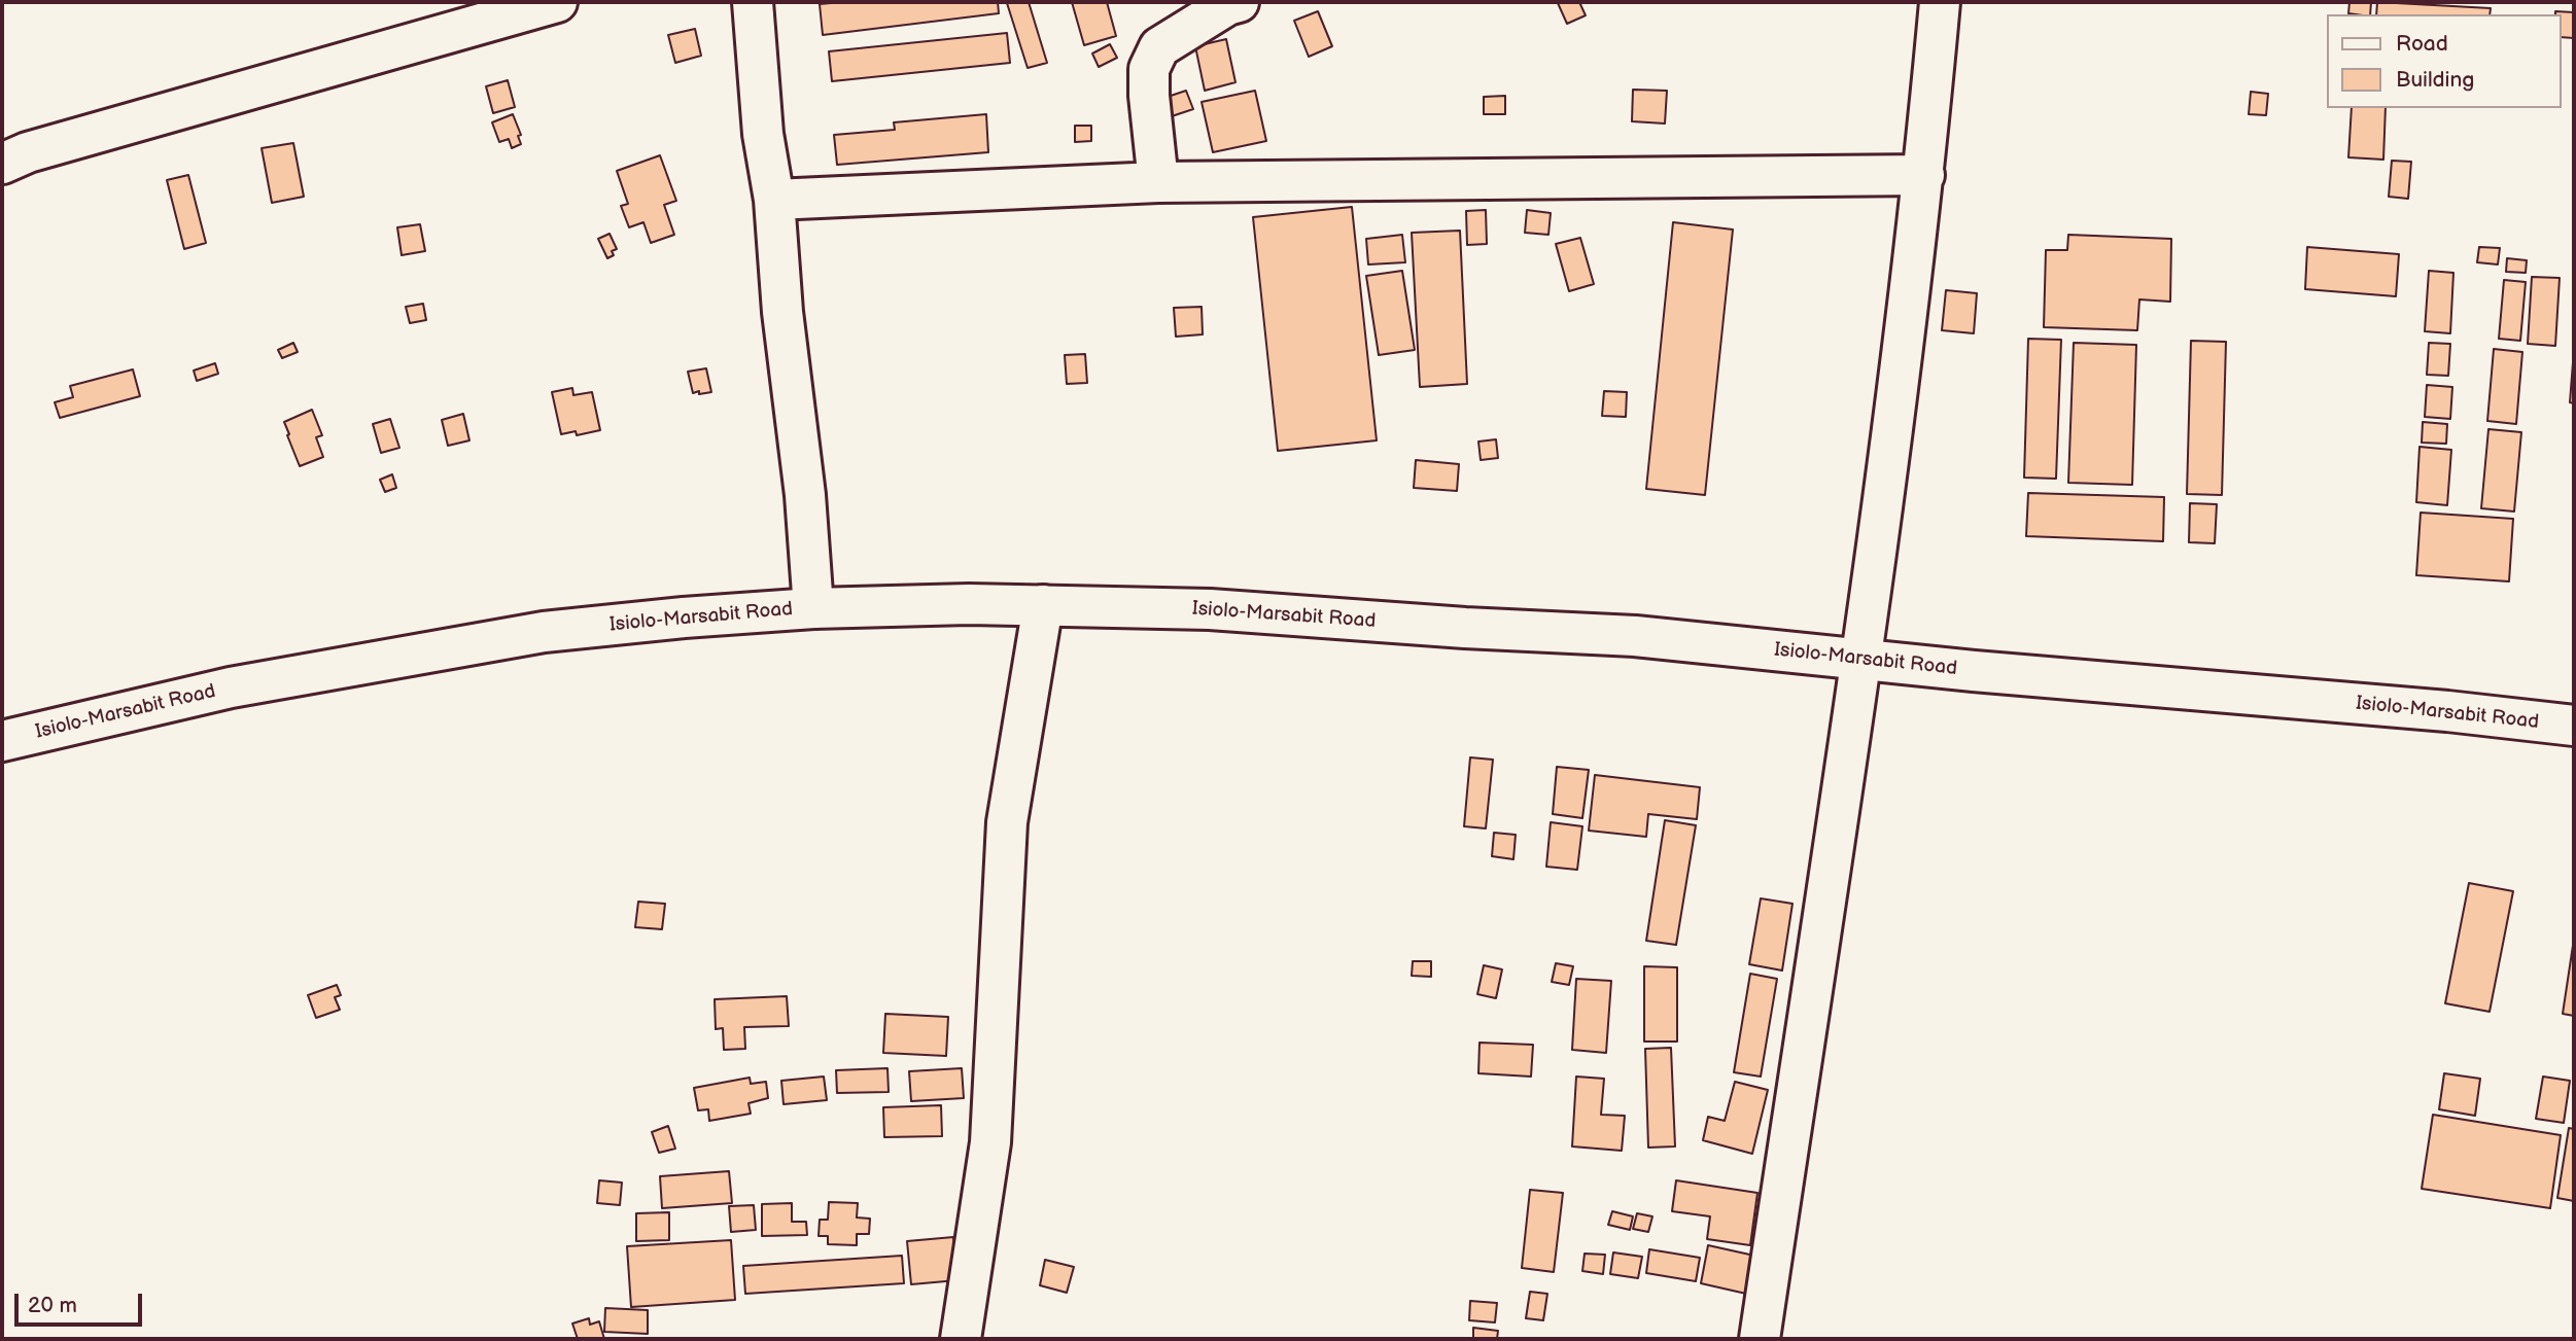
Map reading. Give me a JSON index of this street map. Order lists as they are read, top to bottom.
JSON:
{
  "streets": {
    "main road": ["Isiolo-Marsabit Road"]
  },
  "legend": ["Road", "Building"],
  "scale_bar": "20 m"
}
